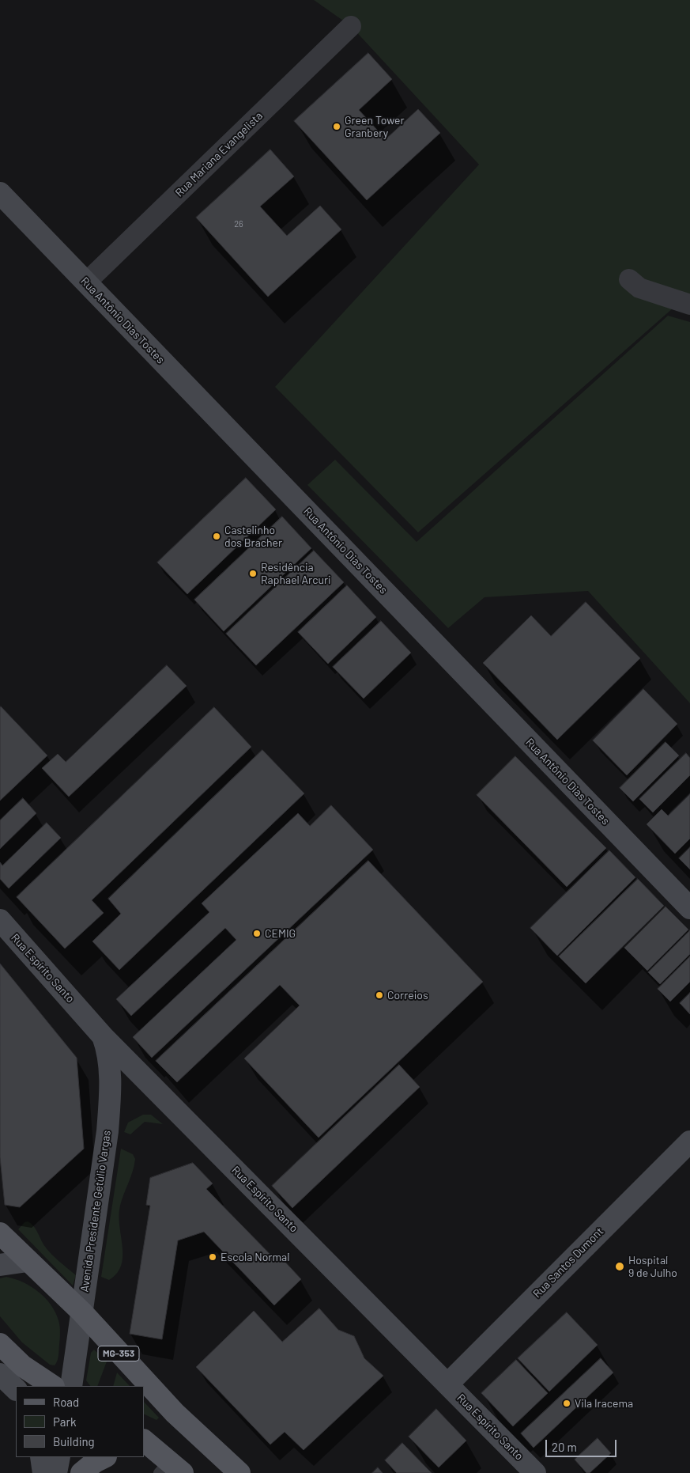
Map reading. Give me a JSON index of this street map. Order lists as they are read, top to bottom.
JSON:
{
  "streets": {
    "main road": ["MG-353"],
    "street": [
      "Rua Mariana Evangelista",
      "Rua Antônio Dias Tostes",
      "Rua Espírito Santo",
      "Avenida Presidente Getúlio Vargas",
      "Rua Santos Dumont"
    ]
  },
  "crossings": [
    ["Rua Mariana Evangelista", "Rua Antônio Dias Tostes"],
    ["Rua Espírito Santo", "Avenida Presidente Getúlio Vargas"],
    ["Rua Espírito Santo", "Rua Santos Dumont"],
    ["Avenida Presidente Getúlio Vargas", "MG-353"]
  ],
  "places": [
    "Green Tower Granbery",
    "Castelinho dos Bracher",
    "Residência Raphael Arcuri",
    "CEMIG",
    "Correios",
    "Escola Normal",
    "Hospital 9 de Julho",
    "Vila Iracema"
  ],
  "house_numbers": ["26"],
  "legend": ["Road", "Park", "Building"],
  "scale_bar": "20 m"
}
